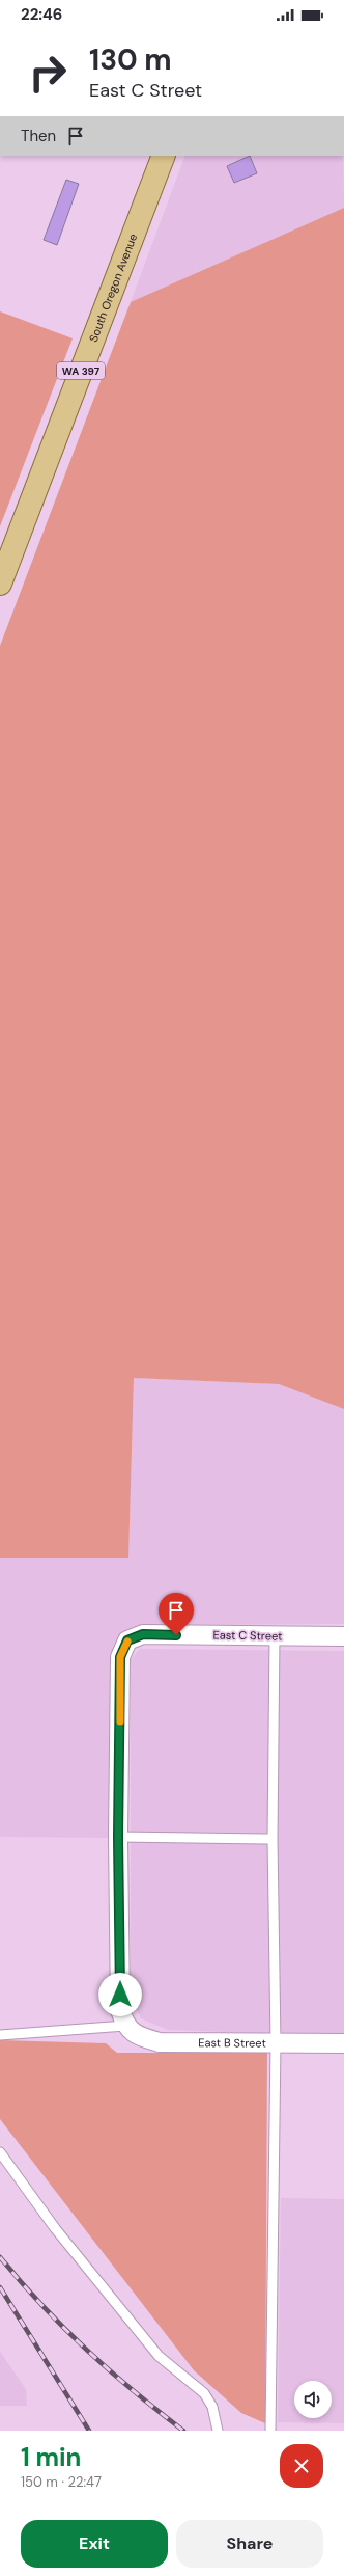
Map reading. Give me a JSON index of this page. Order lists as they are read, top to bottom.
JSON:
{
  "streets": {
    "main road": ["South Oregon Avenue", "WA 397"],
    "street": ["East C Street", "East B Street"]
  },
  "page": {
    "status": "22:46",
    "turn": ["130 m", "East C Street"],
    "then": "Then",
    "heading": ["1 min", "150 m · 22:47"],
    "buttons": ["Exit", "Share"]
  }
}
